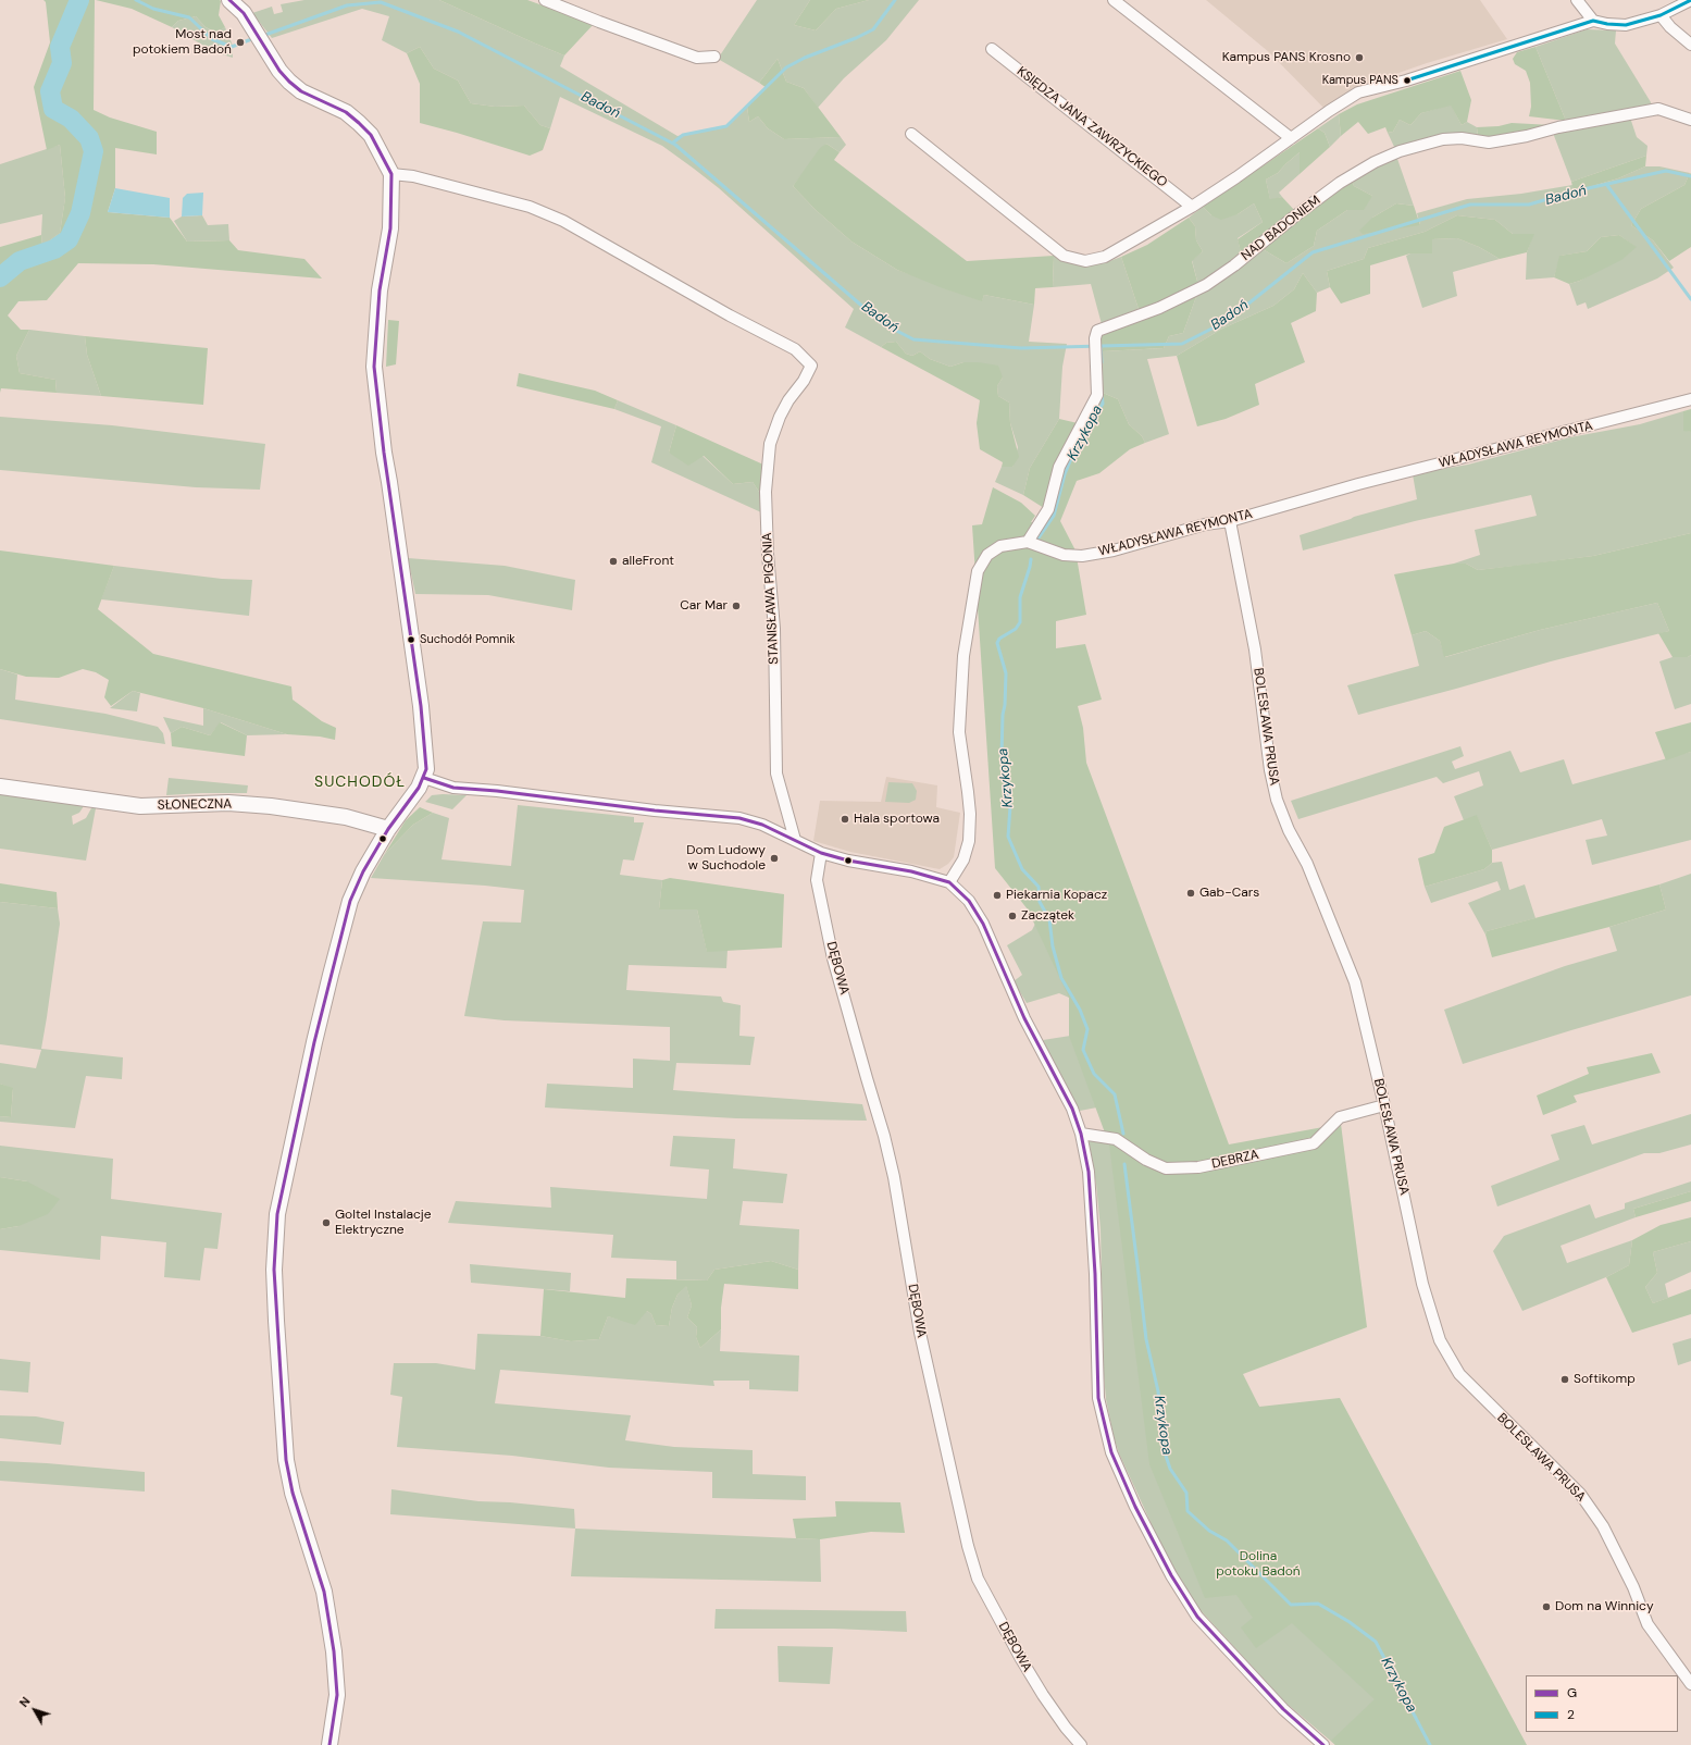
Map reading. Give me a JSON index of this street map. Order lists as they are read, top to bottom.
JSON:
{
  "streets": {
    "street": [
      "KSIĘDZA JANA ZAWRZYCKIEGO",
      "NAD BADONIEM",
      "WŁADYSŁAWA REYMONTA",
      "STANISŁAWA PIGONIA",
      "BOLESŁAWA PRUSA",
      "SŁONECZNA",
      "DĘBOWA",
      "DEBRZA"
    ]
  },
  "crossings": [
    ["NAD BADONIEM", "WŁADYSŁAWA REYMONTA"],
    ["WŁADYSŁAWA REYMONTA", "BOLESŁAWA PRUSA"],
    ["BOLESŁAWA PRUSA", "DEBRZA"]
  ],
  "districts": ["SUCHODÓŁ"],
  "water": ["Badoń", "Krzykopa"],
  "parks": ["Dolina potoku Badoń"],
  "places": [
    "Most nad potokiem Badoń",
    "Kampus PANS Krosno",
    "Kampus PANS",
    "alleFront",
    "Car Mar",
    "Suchodół Pomnik",
    "Hala sportowa",
    "Dom Ludowy w Suchodole",
    "Gab-Cars",
    "Piekarnia Kopacz",
    "Zaczątek",
    "Goltel Instalacje Elektryczne",
    "Softikomp",
    "Dom na Winnicy"
  ],
  "lines": ["transit line G", "transit line 2"],
  "legend": ["G", "2"],
  "north": "top left"
}
